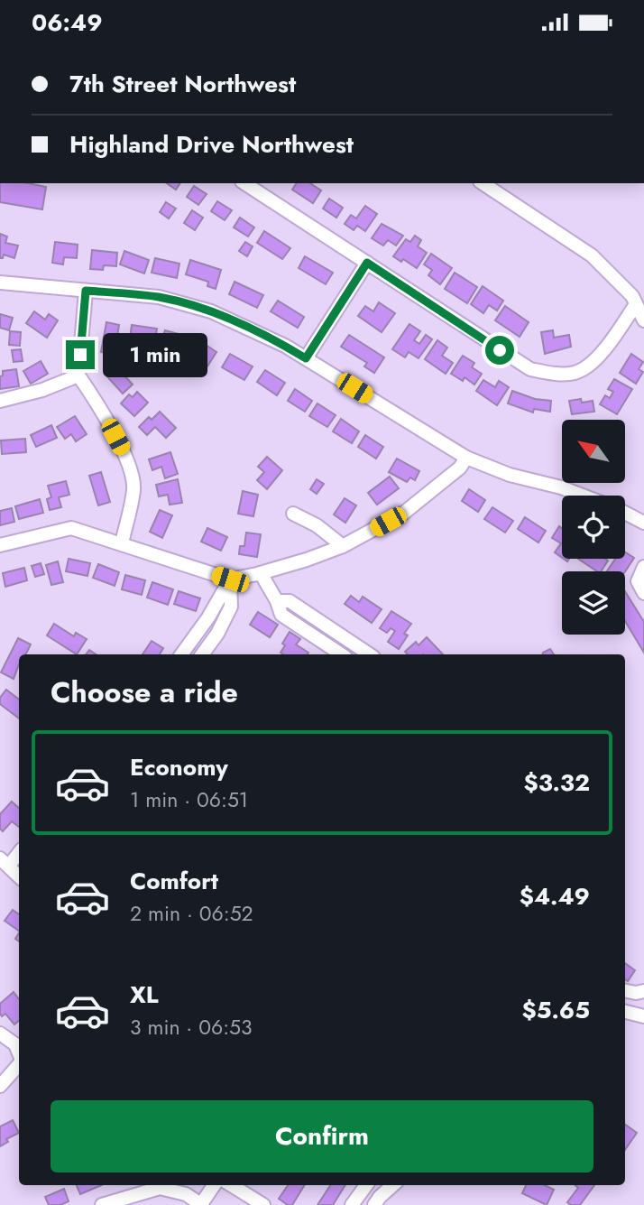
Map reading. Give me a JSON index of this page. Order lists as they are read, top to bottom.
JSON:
{
  "north": "top left",
  "page": {
    "status": "06:49",
    "banner": ["7th Street Northwest", "Highland Drive Northwest"],
    "bubble": "1 min",
    "heading": "Choose a ride",
    "list": [
      {
        "name": "Economy",
        "note": "1 min · 06:51",
        "value": "$3.32"
      },
      {
        "name": "Comfort",
        "note": "2 min · 06:52",
        "value": "$4.49"
      },
      {
        "name": "XL",
        "note": "3 min · 06:53",
        "value": "$5.65"
      }
    ],
    "buttons": "Confirm"
  }
}
